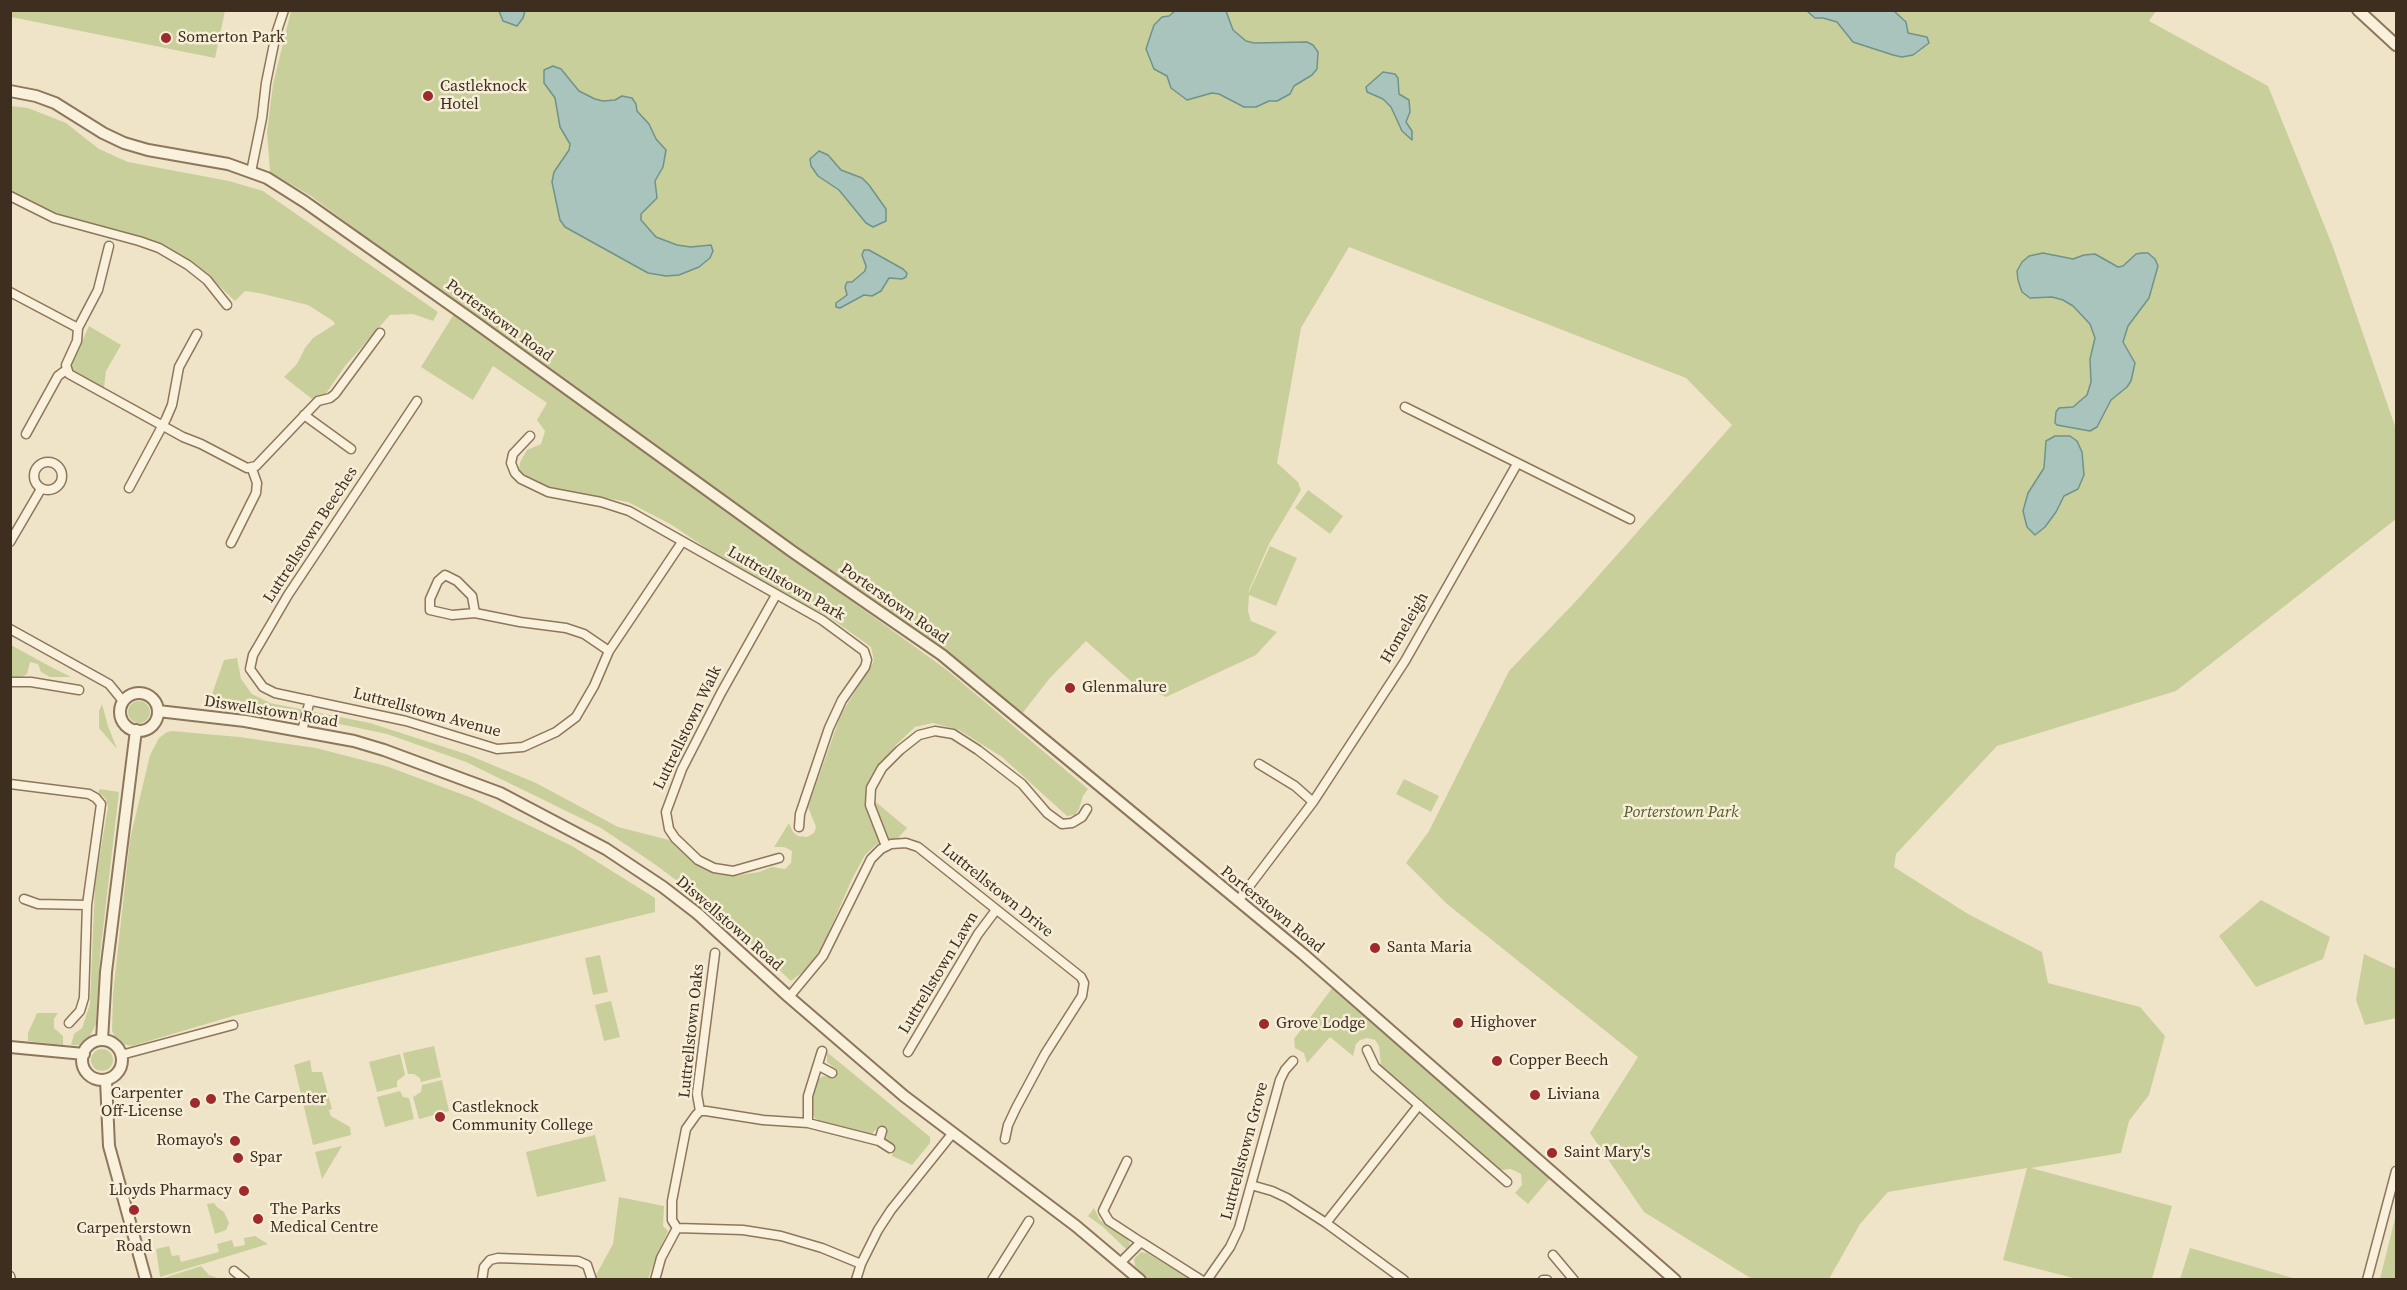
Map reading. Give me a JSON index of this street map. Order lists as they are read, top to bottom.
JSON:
{
  "streets": {
    "street": [
      "Porterstown Road",
      "Luttrellstown Beeches",
      "Luttrellstown Park",
      "Homeleigh",
      "Diswellstown Road",
      "Luttrellstown Avenue",
      "Luttrellstown Walk",
      "Luttrellstown Drive",
      "Luttrellstown Lawn",
      "Luttrellstown Oaks",
      "Luttrellstown Grove"
    ]
  },
  "crossings": [
    ["Porterstown Road", "Homeleigh"],
    ["Luttrellstown Beeches", "Luttrellstown Avenue"],
    ["Luttrellstown Park", "Luttrellstown Avenue"],
    ["Luttrellstown Park", "Luttrellstown Walk"],
    ["Luttrellstown Drive", "Luttrellstown Lawn"]
  ],
  "parks": ["Porterstown Park"],
  "places": [
    "Somerton Park",
    "Castleknock Hotel",
    "Glenmalure",
    "Santa Maria",
    "Highover",
    "Grove Lodge",
    "Copper Beech",
    "Liviana",
    "The Carpenter",
    "Carpenter Off-License",
    "Castleknock Community College",
    "Romayo's",
    "Saint Mary's",
    "Spar",
    "Lloyds Pharmacy",
    "Carpenterstown Road",
    "The Parks Medical Centre"
  ]
}
